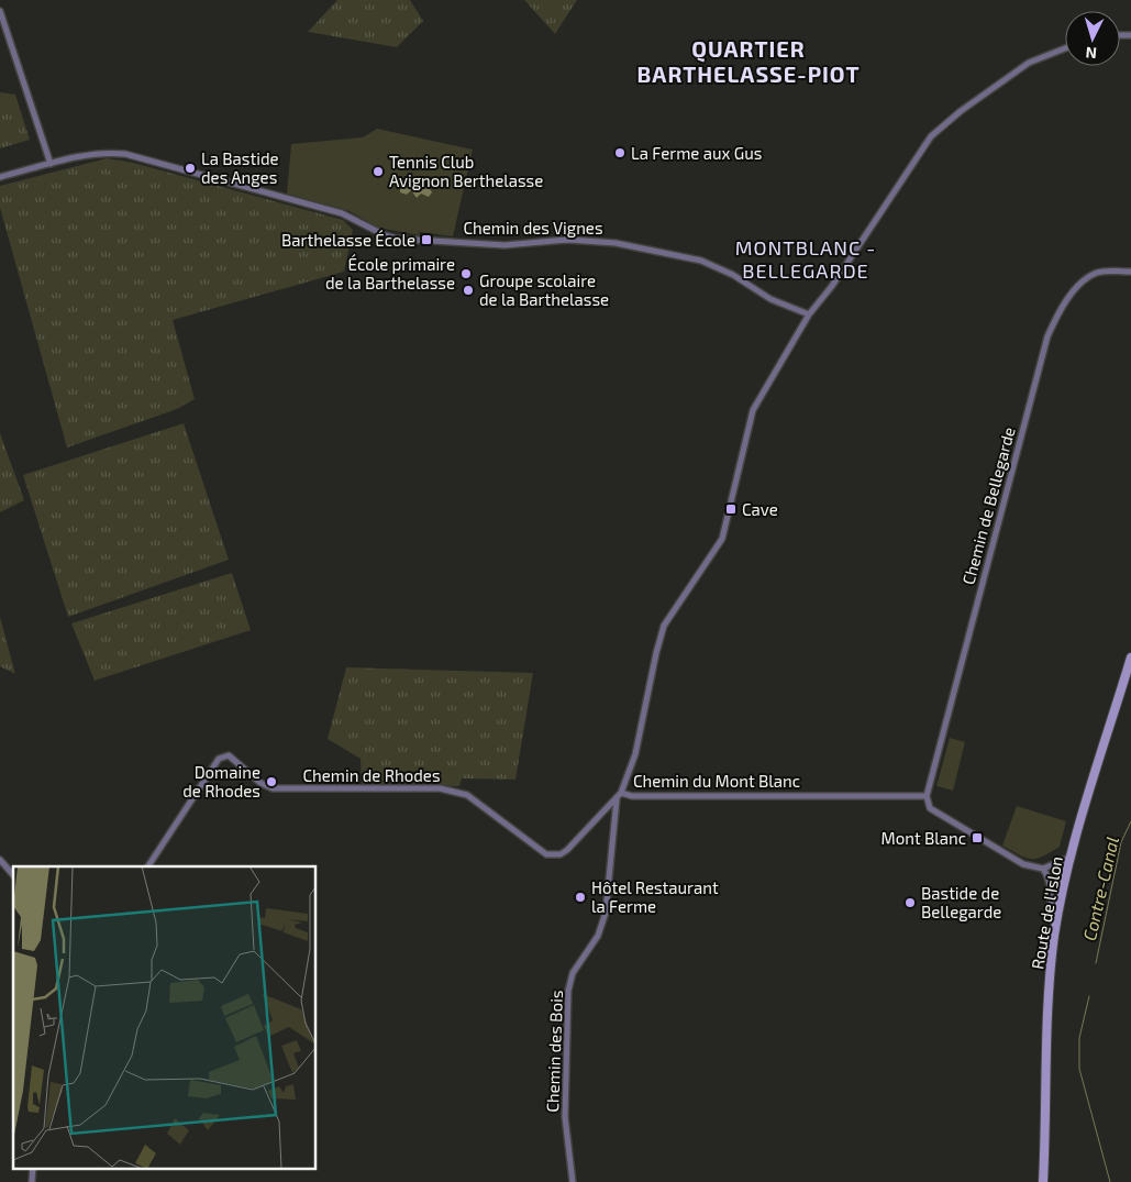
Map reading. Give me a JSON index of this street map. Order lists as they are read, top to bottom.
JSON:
{
  "streets": {
    "street": [
      "Chemin des Vignes",
      "Chemin de Bellegarde",
      "Chemin de Rhodes",
      "Chemin du Mont Blanc",
      "Route de l'Islon",
      "Chemin des Bois"
    ]
  },
  "crossings": [
    ["Chemin des Vignes", "Chemin du Mont Blanc"],
    ["Chemin de Bellegarde", "Chemin du Mont Blanc"],
    ["Chemin de Rhodes", "Chemin du Mont Blanc"],
    ["Chemin de Rhodes", "Chemin des Bois"]
  ],
  "districts": ["QUARTIER BARTHELASSE-PIOT", "MONTBLANC - BELLEGARDE"],
  "water": ["Contre-Canal"],
  "places": {
    "other": [
      "La Ferme aux Gus",
      "La Bastide des Anges",
      "Tennis Club Avignon Berthelasse",
      "École primaire de la Barthelasse",
      "Groupe scolaire de la Barthelasse",
      "Domaine de Rhodes",
      "Hôtel Restaurant la Ferme",
      "Bastide de Bellegarde"
    ],
    "transit": ["Barthelasse École", "Cave", "Mont Blanc"]
  },
  "north": "bottom"
}
